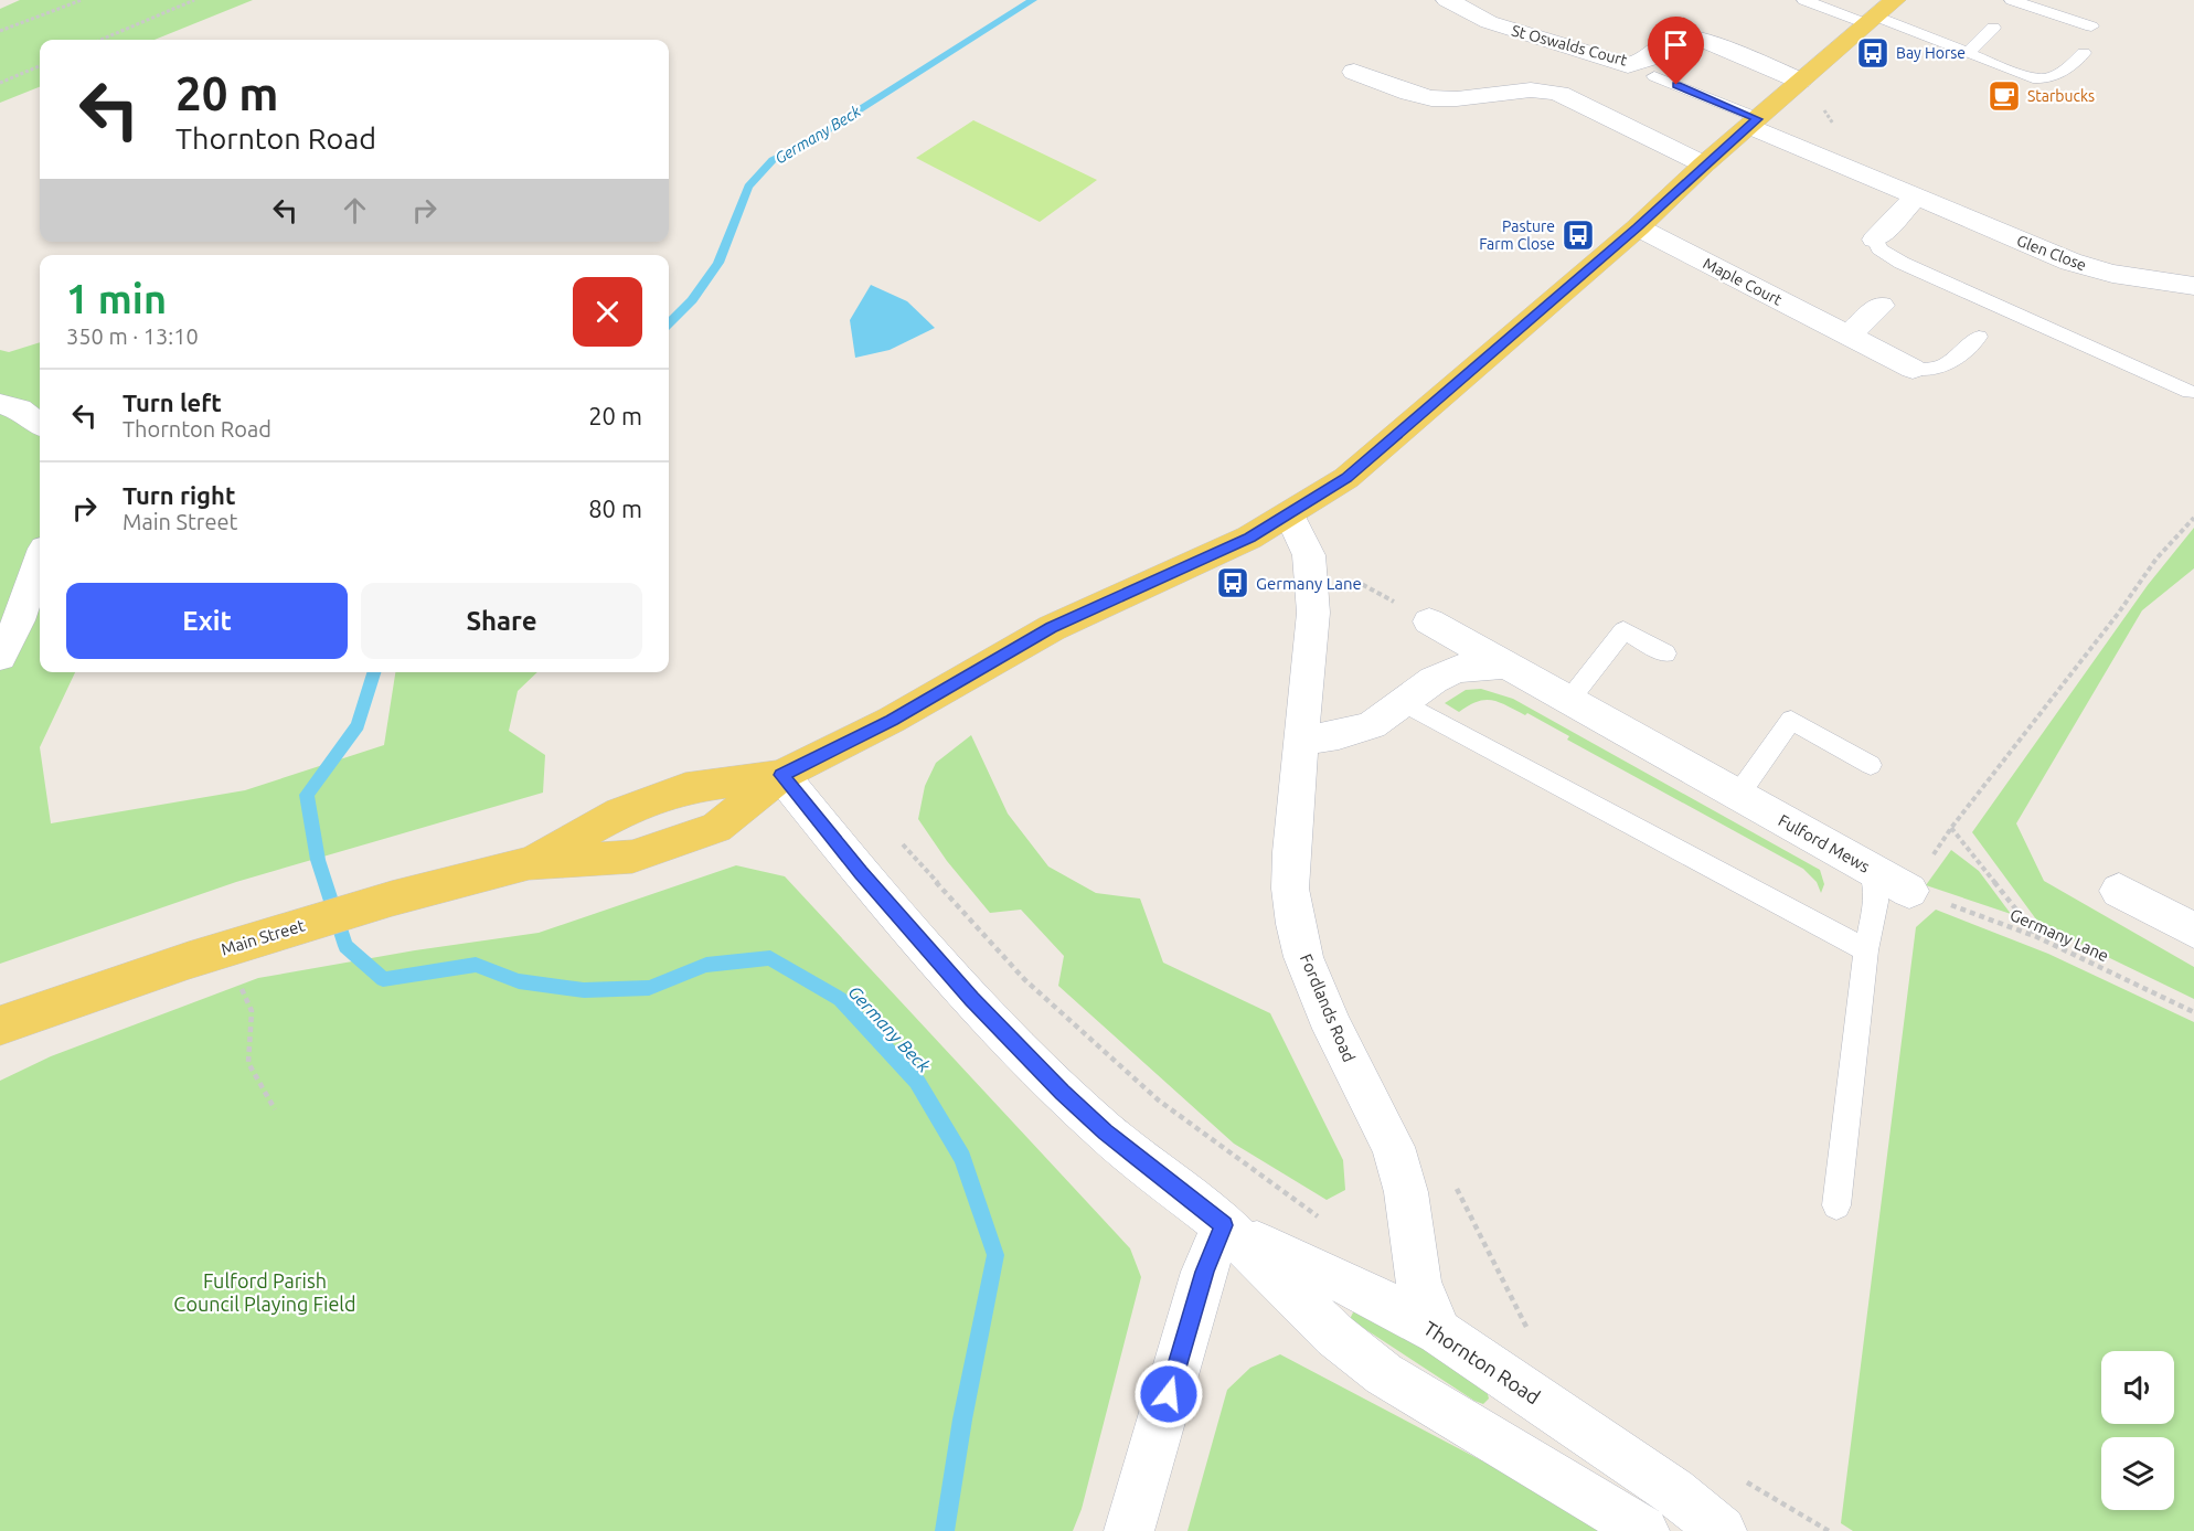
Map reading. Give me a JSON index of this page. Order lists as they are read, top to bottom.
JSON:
{
  "streets": {
    "main road": ["Main Street"],
    "street": [
      "St Oswalds Court",
      "Glen Close",
      "Maple Court",
      "Fulford Mews",
      "Fordlands Road",
      "Thornton Road"
    ],
    "path": ["Germany Lane"]
  },
  "crossings": [
    ["St Oswalds Court", "Main Street"],
    ["Glen Close", "Main Street"],
    ["Maple Court", "Main Street"],
    ["Fulford Mews", "Germany Lane"],
    ["Main Street", "Fordlands Road"],
    ["Main Street", "Thornton Road"],
    ["Fordlands Road", "Thornton Road"]
  ],
  "water": ["Germany Beck"],
  "parks": ["Fulford Parish Council Playing Field"],
  "places": {
    "bus stop": ["Bay Horse", "Pasture Farm Close", "Germany Lane"],
    "cafe": ["Starbucks"]
  },
  "page": {
    "turn": ["20 m", "Thornton Road"],
    "heading": ["1 min", "350 m · 13:10"],
    "list": [
      {
        "name": "Turn left",
        "note": "Thornton Road",
        "value": "20 m"
      },
      {
        "name": "Turn right",
        "note": "Main Street",
        "value": "80 m"
      }
    ],
    "buttons": ["Exit", "Share"]
  }
}
